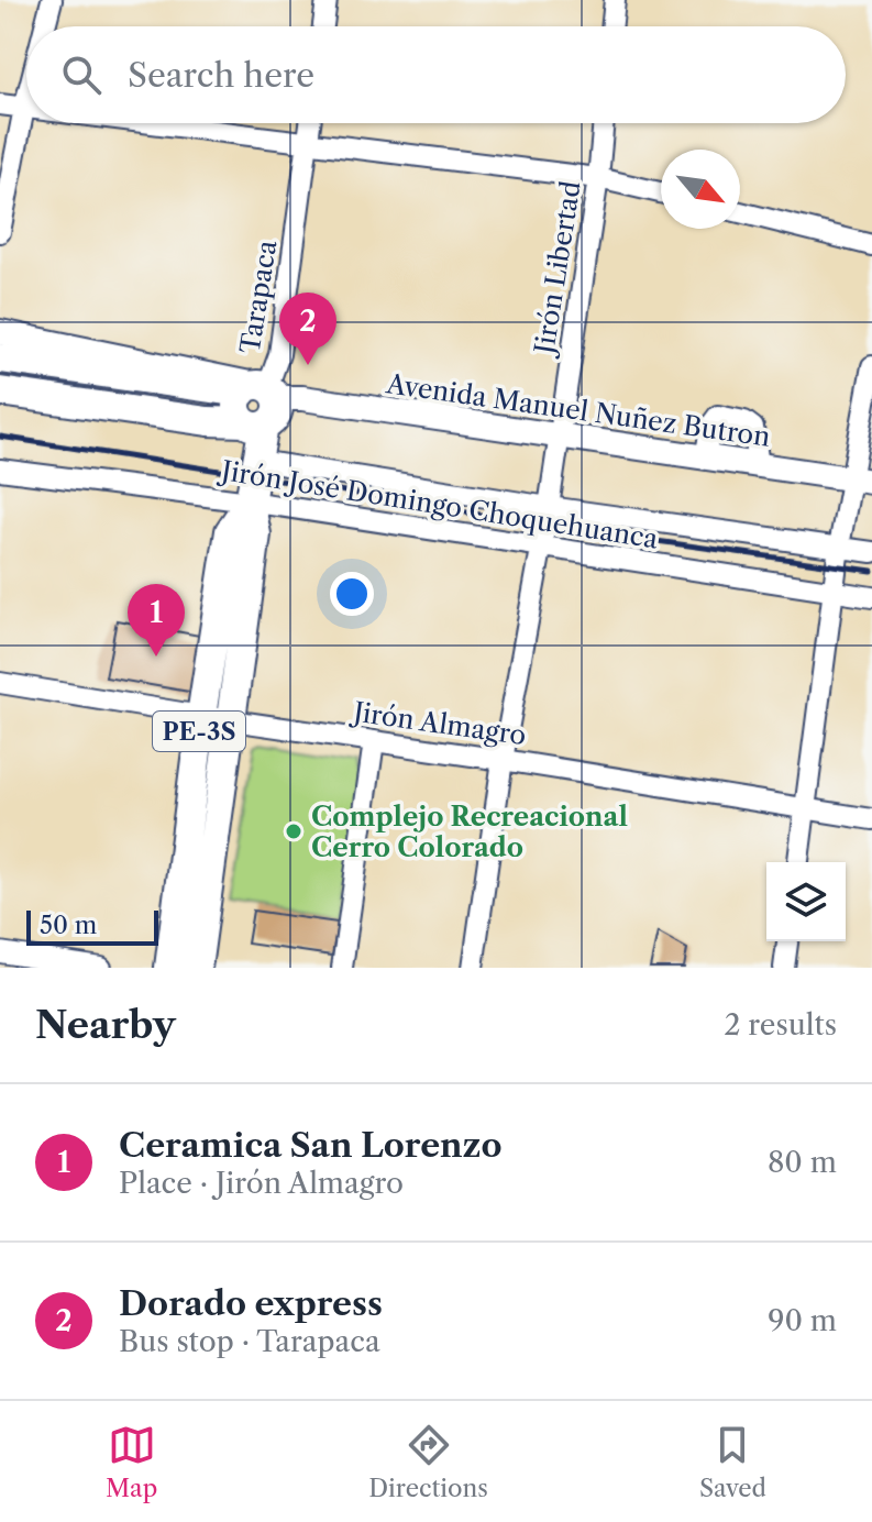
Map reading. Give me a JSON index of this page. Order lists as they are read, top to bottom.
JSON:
{
  "streets": {
    "highway": ["PE-3S"],
    "main road": ["Avenida Manuel Nuñez Butron"],
    "street": [
      "Jirón Libertad",
      "Tarapaca",
      "Jirón José Domingo Choquehuanca",
      "Jirón Almagro"
    ]
  },
  "crossings": [
    ["Jirón Libertad", "Avenida Manuel Nuñez Butron"],
    ["Jirón Libertad", "Jirón José Domingo Choquehuanca"],
    ["Jirón Libertad", "Jirón Almagro"],
    ["Tarapaca", "Avenida Manuel Nuñez Butron"],
    ["Jirón José Domingo Choquehuanca", "PE-3S"],
    ["Jirón Almagro", "PE-3S"]
  ],
  "places": ["Complejo Recreacional Cerro Colorado"],
  "scale_bar": "50 m",
  "north": "bottom right",
  "page": {
    "search": "Search here",
    "pins": ["2", "1"],
    "scale": "50 m",
    "heading": ["Nearby", "2 results"],
    "list": [
      {
        "mark": "1",
        "name": "Ceramica San Lorenzo",
        "note": "Place · Jirón Almagro",
        "value": "80 m"
      },
      {
        "mark": "2",
        "name": "Dorado express",
        "note": "Bus stop · Tarapaca",
        "value": "90 m"
      }
    ],
    "nav": ["Map", "Directions", "Saved"]
  }
}
